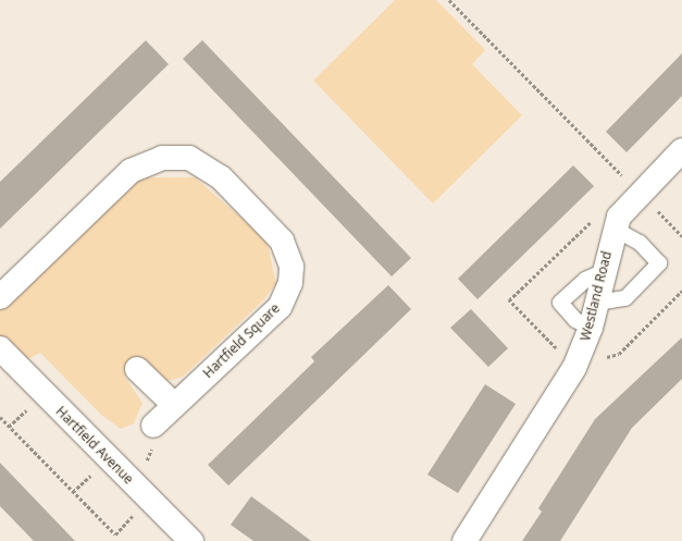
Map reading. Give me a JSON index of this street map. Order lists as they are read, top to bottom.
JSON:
{
  "streets": {
    "street": ["Westland Road", "Hartfield Square", "Hartfield Avenue"]
  }
}
